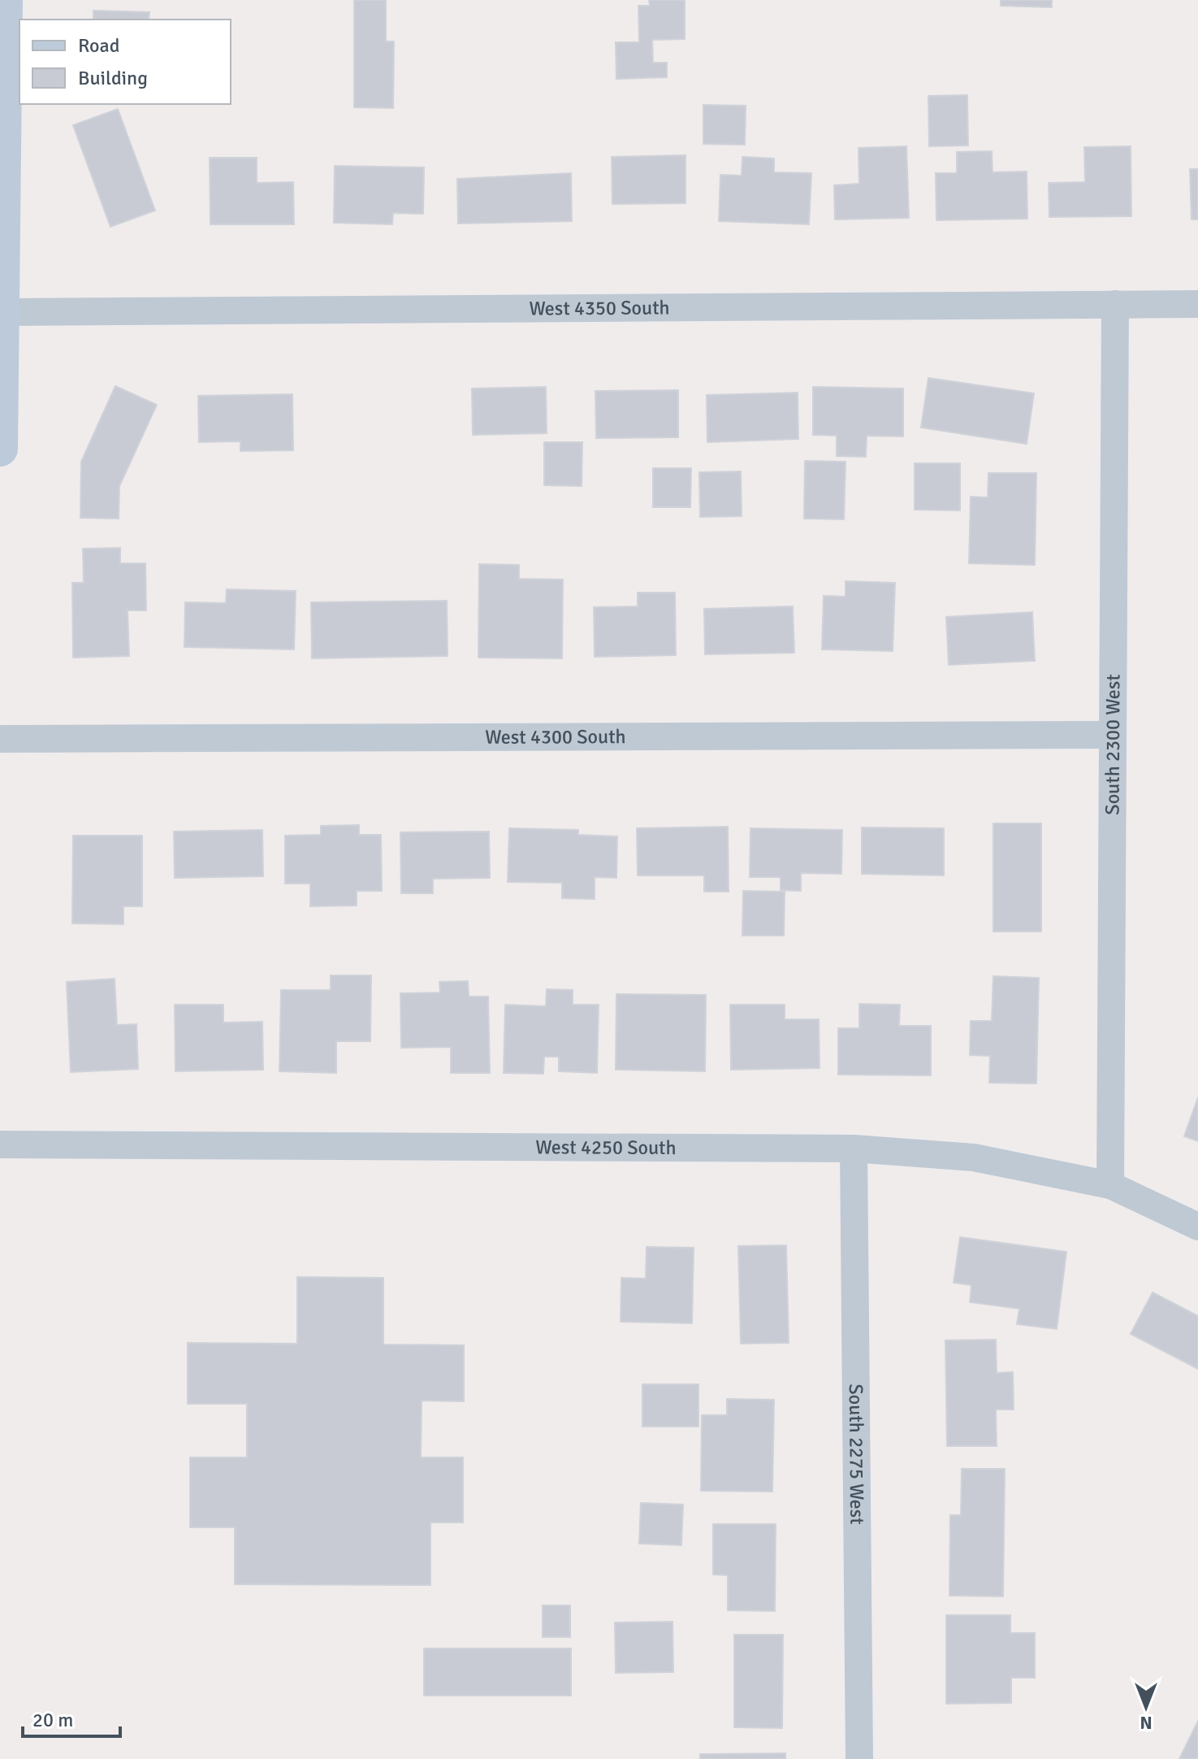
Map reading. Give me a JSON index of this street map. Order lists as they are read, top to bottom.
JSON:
{
  "streets": {
    "street": [
      "West 4350 South",
      "West 4300 South",
      "South 2300 West",
      "West 4250 South",
      "South 2275 West"
    ]
  },
  "crossings": [
    ["West 4350 South", "South 2300 West"],
    ["West 4300 South", "South 2300 West"],
    ["South 2300 West", "West 4250 South"],
    ["West 4250 South", "South 2275 West"]
  ],
  "legend": ["Road", "Building"],
  "scale_bar": "20 m",
  "north": "bottom"
}
